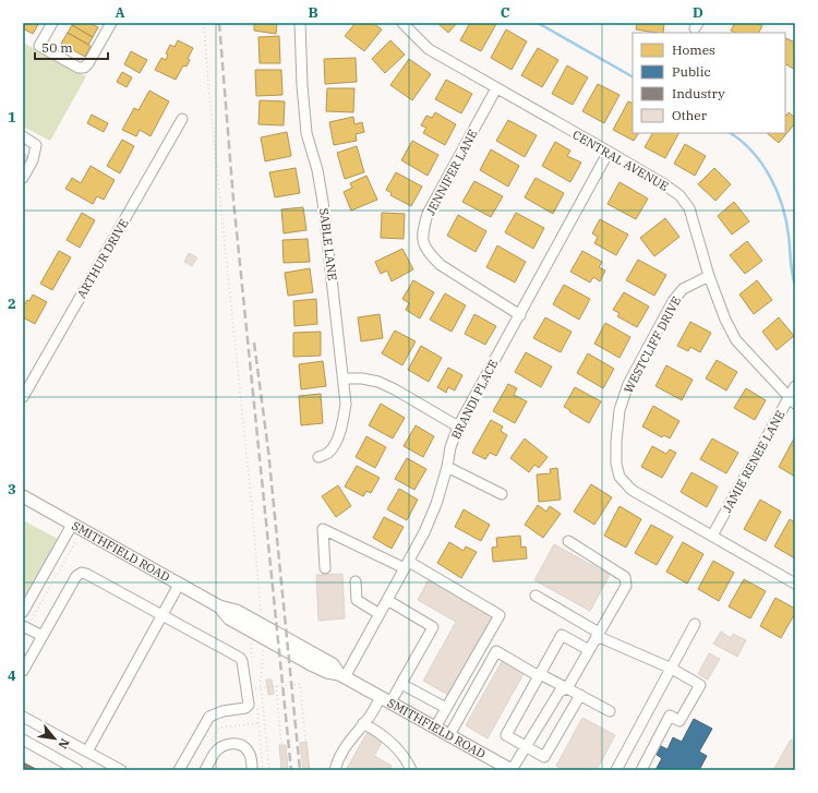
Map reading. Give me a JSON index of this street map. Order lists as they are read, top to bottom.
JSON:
{
  "streets": {
    "main road": ["SMITHFIELD ROAD"],
    "street": [
      "CENTRAL AVENUE",
      "JENNIFER LANE",
      "SABLE LANE",
      "ARTHUR DRIVE",
      "WESTCLIFF DRIVE",
      "BRANDI PLACE",
      "JAMIE RENEE LANE"
    ]
  },
  "crossings": [
    ["CENTRAL AVENUE", "JENNIFER LANE"],
    ["CENTRAL AVENUE", "WESTCLIFF DRIVE"],
    ["CENTRAL AVENUE", "BRANDI PLACE"],
    ["CENTRAL AVENUE", "JAMIE RENEE LANE"],
    ["JENNIFER LANE", "BRANDI PLACE"],
    ["WESTCLIFF DRIVE", "JAMIE RENEE LANE"],
    ["BRANDI PLACE", "SMITHFIELD ROAD"]
  ],
  "legend": [
    "Homes",
    "Public",
    "Industry",
    "Other"
  ],
  "scale_bar": "50 m",
  "north": "bottom right",
  "grid": {
    "columns": [
      "A",
      "B",
      "C",
      "D"
    ],
    "rows": [
      "1",
      "2",
      "3",
      "4"
    ]
  }
}
